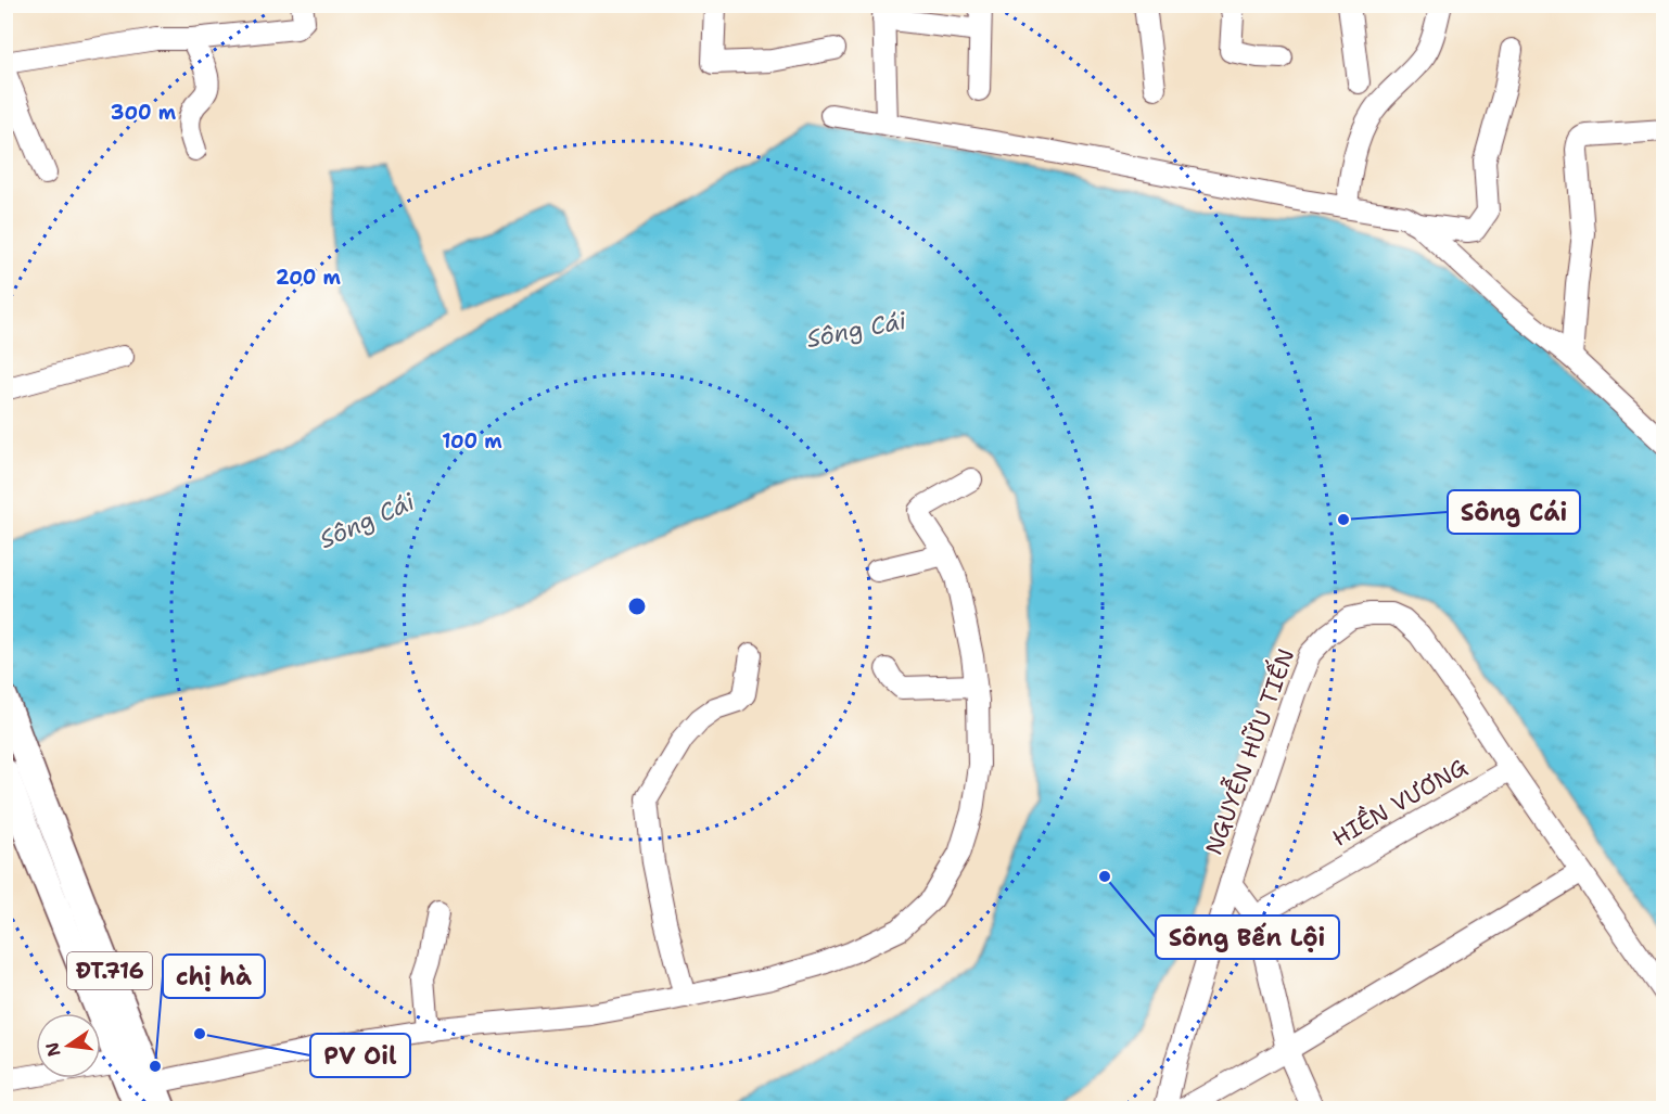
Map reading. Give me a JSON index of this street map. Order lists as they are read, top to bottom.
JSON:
{
  "streets": {
    "main road": ["ĐT.716"],
    "street": ["NGUYỄN HỮU TIẾN", "HIỀN VƯƠNG"]
  },
  "crossings": [
    ["NGUYỄN HỮU TIẾN", "HIỀN VƯƠNG"]
  ],
  "water": ["Sông Cái"],
  "places": [
    "Sông Cái",
    "Sông Bến Lội",
    "PV Oil",
    "chị hà"
  ],
  "north": "left",
  "rings": ["300 m", "200 m", "100 m"]
}
